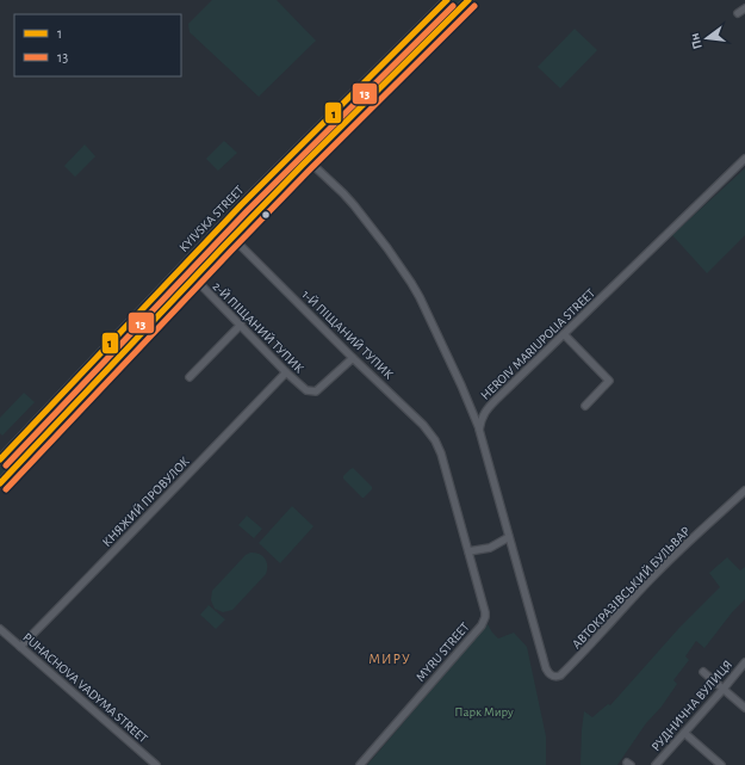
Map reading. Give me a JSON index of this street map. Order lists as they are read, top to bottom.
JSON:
{
  "streets": {
    "main road": ["KYIVSKA STREET"],
    "street": [
      "2-Й ПІЩАНИЙ ТУПИК",
      "1-Й ПІЩАНИЙ ТУПИК",
      "HEROIV MARIUPOLIA STREET",
      "КНЯЖИЙ ПРОВУЛОК",
      "АВТОКРАЗІВСЬКИЙ БУЛЬВАР",
      "MYRU STREET",
      "PUHACHOVA VADYMA STREET",
      "РУДНИЧНА ВУЛИЦЯ"
    ]
  },
  "crossings": [
    ["2-Й ПІЩАНИЙ ТУПИК", "1-Й ПІЩАНИЙ ТУПИК"],
    ["2-Й ПІЩАНИЙ ТУПИК", "КНЯЖИЙ ПРОВУЛОК"],
    ["1-Й ПІЩАНИЙ ТУПИК", "MYRU STREET"],
    ["КНЯЖИЙ ПРОВУЛОК", "PUHACHOVA VADYMA STREET"]
  ],
  "districts": ["МИРУ"],
  "parks": ["Парк Миру"],
  "lines": ["transit line 1", "transit line 13"],
  "legend": ["1", "13"],
  "north": "left"
}
